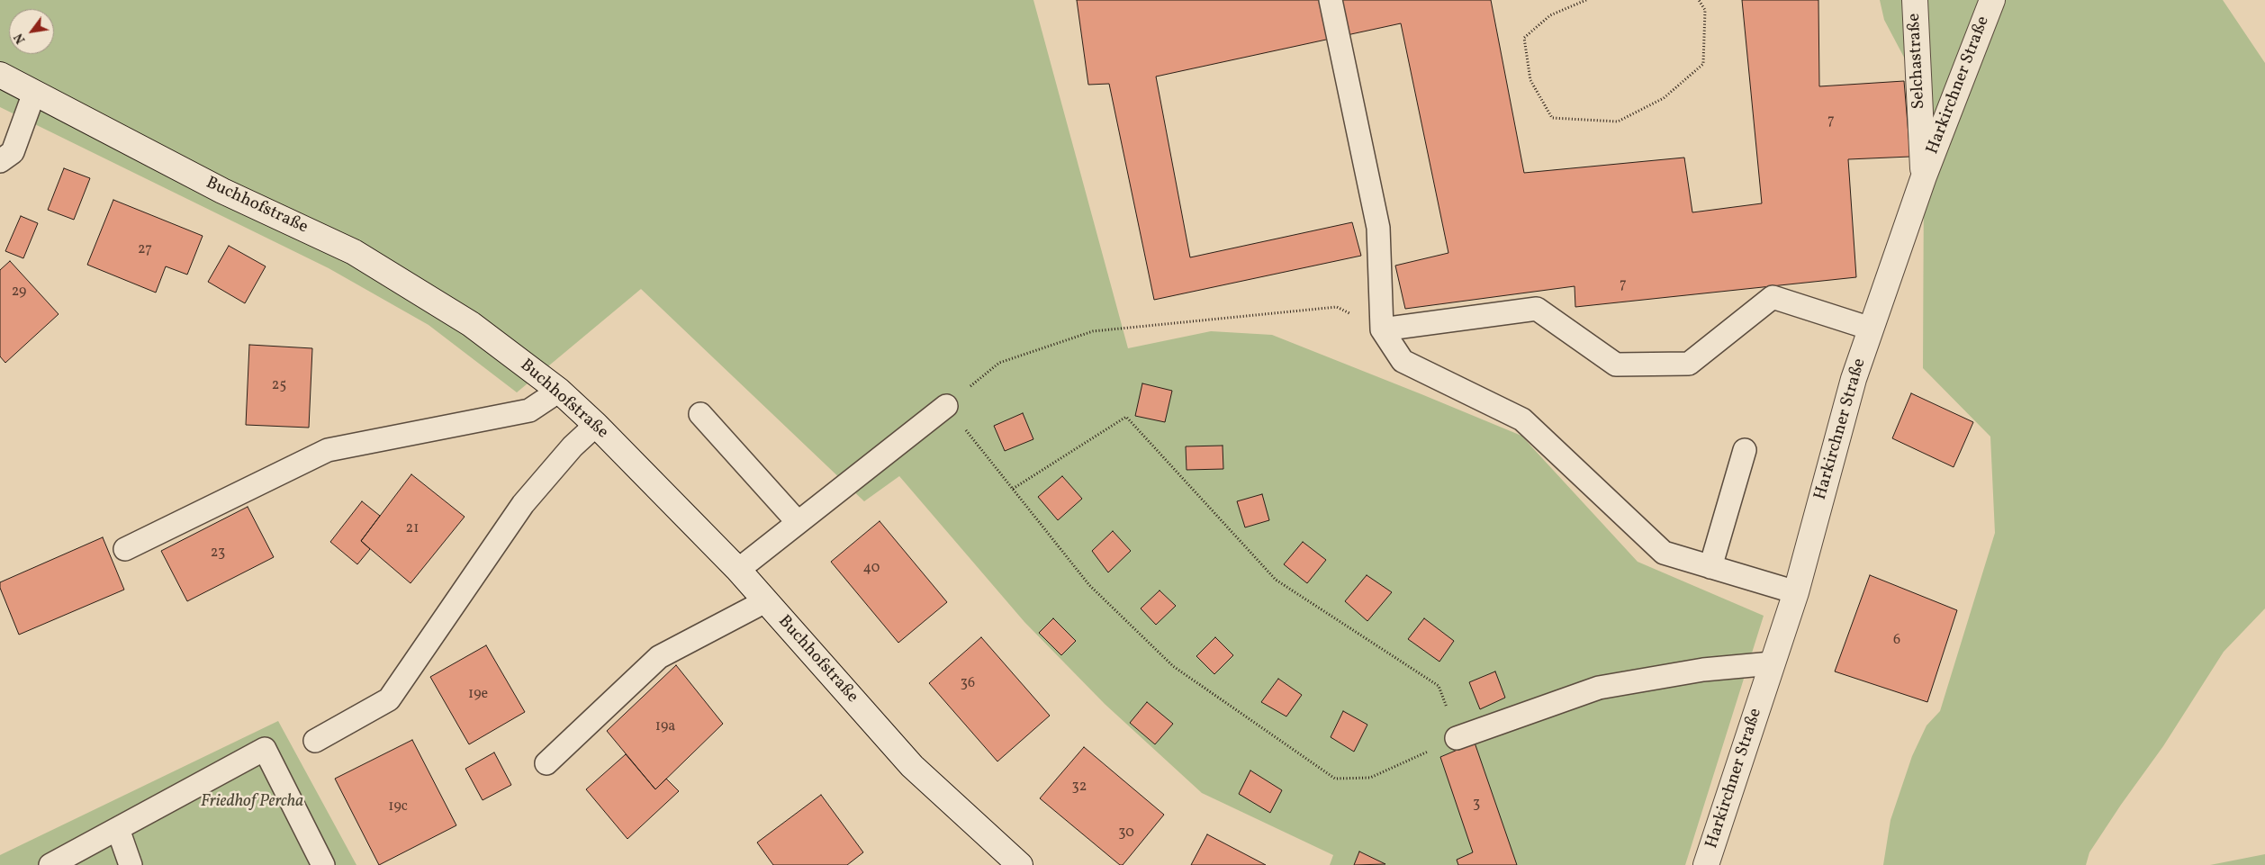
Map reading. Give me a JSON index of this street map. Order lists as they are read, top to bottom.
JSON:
{
  "streets": {
    "main road": ["Selchastraße", "Harkirchner Straße", "Buchhofstraße"]
  },
  "crossings": [
    ["Selchastraße", "Harkirchner Straße"]
  ],
  "parks": ["Friedhof Percha"],
  "house_numbers": [
    "7",
    "27",
    "7",
    "29",
    "25",
    "21",
    "23",
    "40",
    "6",
    "36",
    "19e",
    "19a",
    "32",
    "3",
    "19c",
    "30"
  ],
  "north": "bottom left"
}
